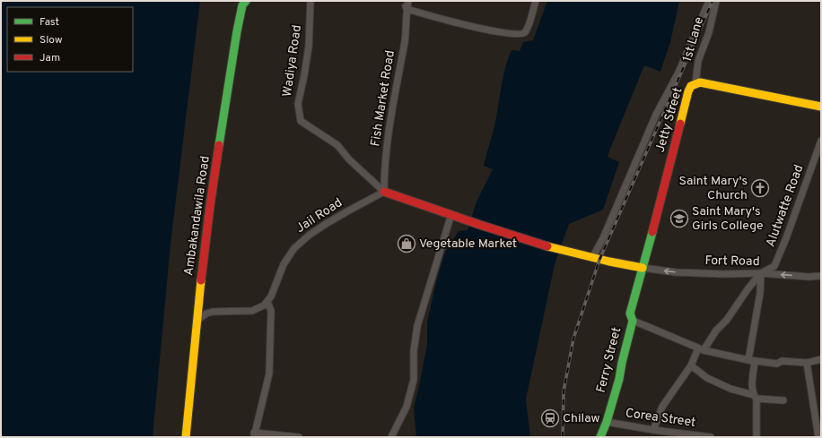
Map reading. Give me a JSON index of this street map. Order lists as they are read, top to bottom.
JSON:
{
  "streets": {
    "street": [
      "1st Lane",
      "Wadiya Road",
      "Fish Market Road",
      "Jetty Street",
      "Alutwatte Road",
      "Ambakandawila Road",
      "Jail Road",
      "Fort Road",
      "Ferry Street",
      "Corea Street"
    ]
  },
  "crossings": [
    ["1st Lane", "Jetty Street"],
    ["Wadiya Road", "Fish Market Road"],
    ["Wadiya Road", "Jail Road"],
    ["Fish Market Road", "Jail Road"],
    ["Jetty Street", "Fort Road"],
    ["Jetty Street", "Ferry Street"],
    ["Alutwatte Road", "Fort Road"],
    ["Alutwatte Road", "Corea Street"],
    ["Fort Road", "Ferry Street"],
    ["Ferry Street", "Corea Street"]
  ],
  "one_way": ["Fort Road"],
  "places": {
    "church": ["Saint Mary's Church"],
    "school or university": ["Saint Mary's Girls College"],
    "shop": ["Vegetable Market"],
    "station": ["Chilaw"]
  },
  "legend": ["Fast", "Slow", "Jam"]
}
